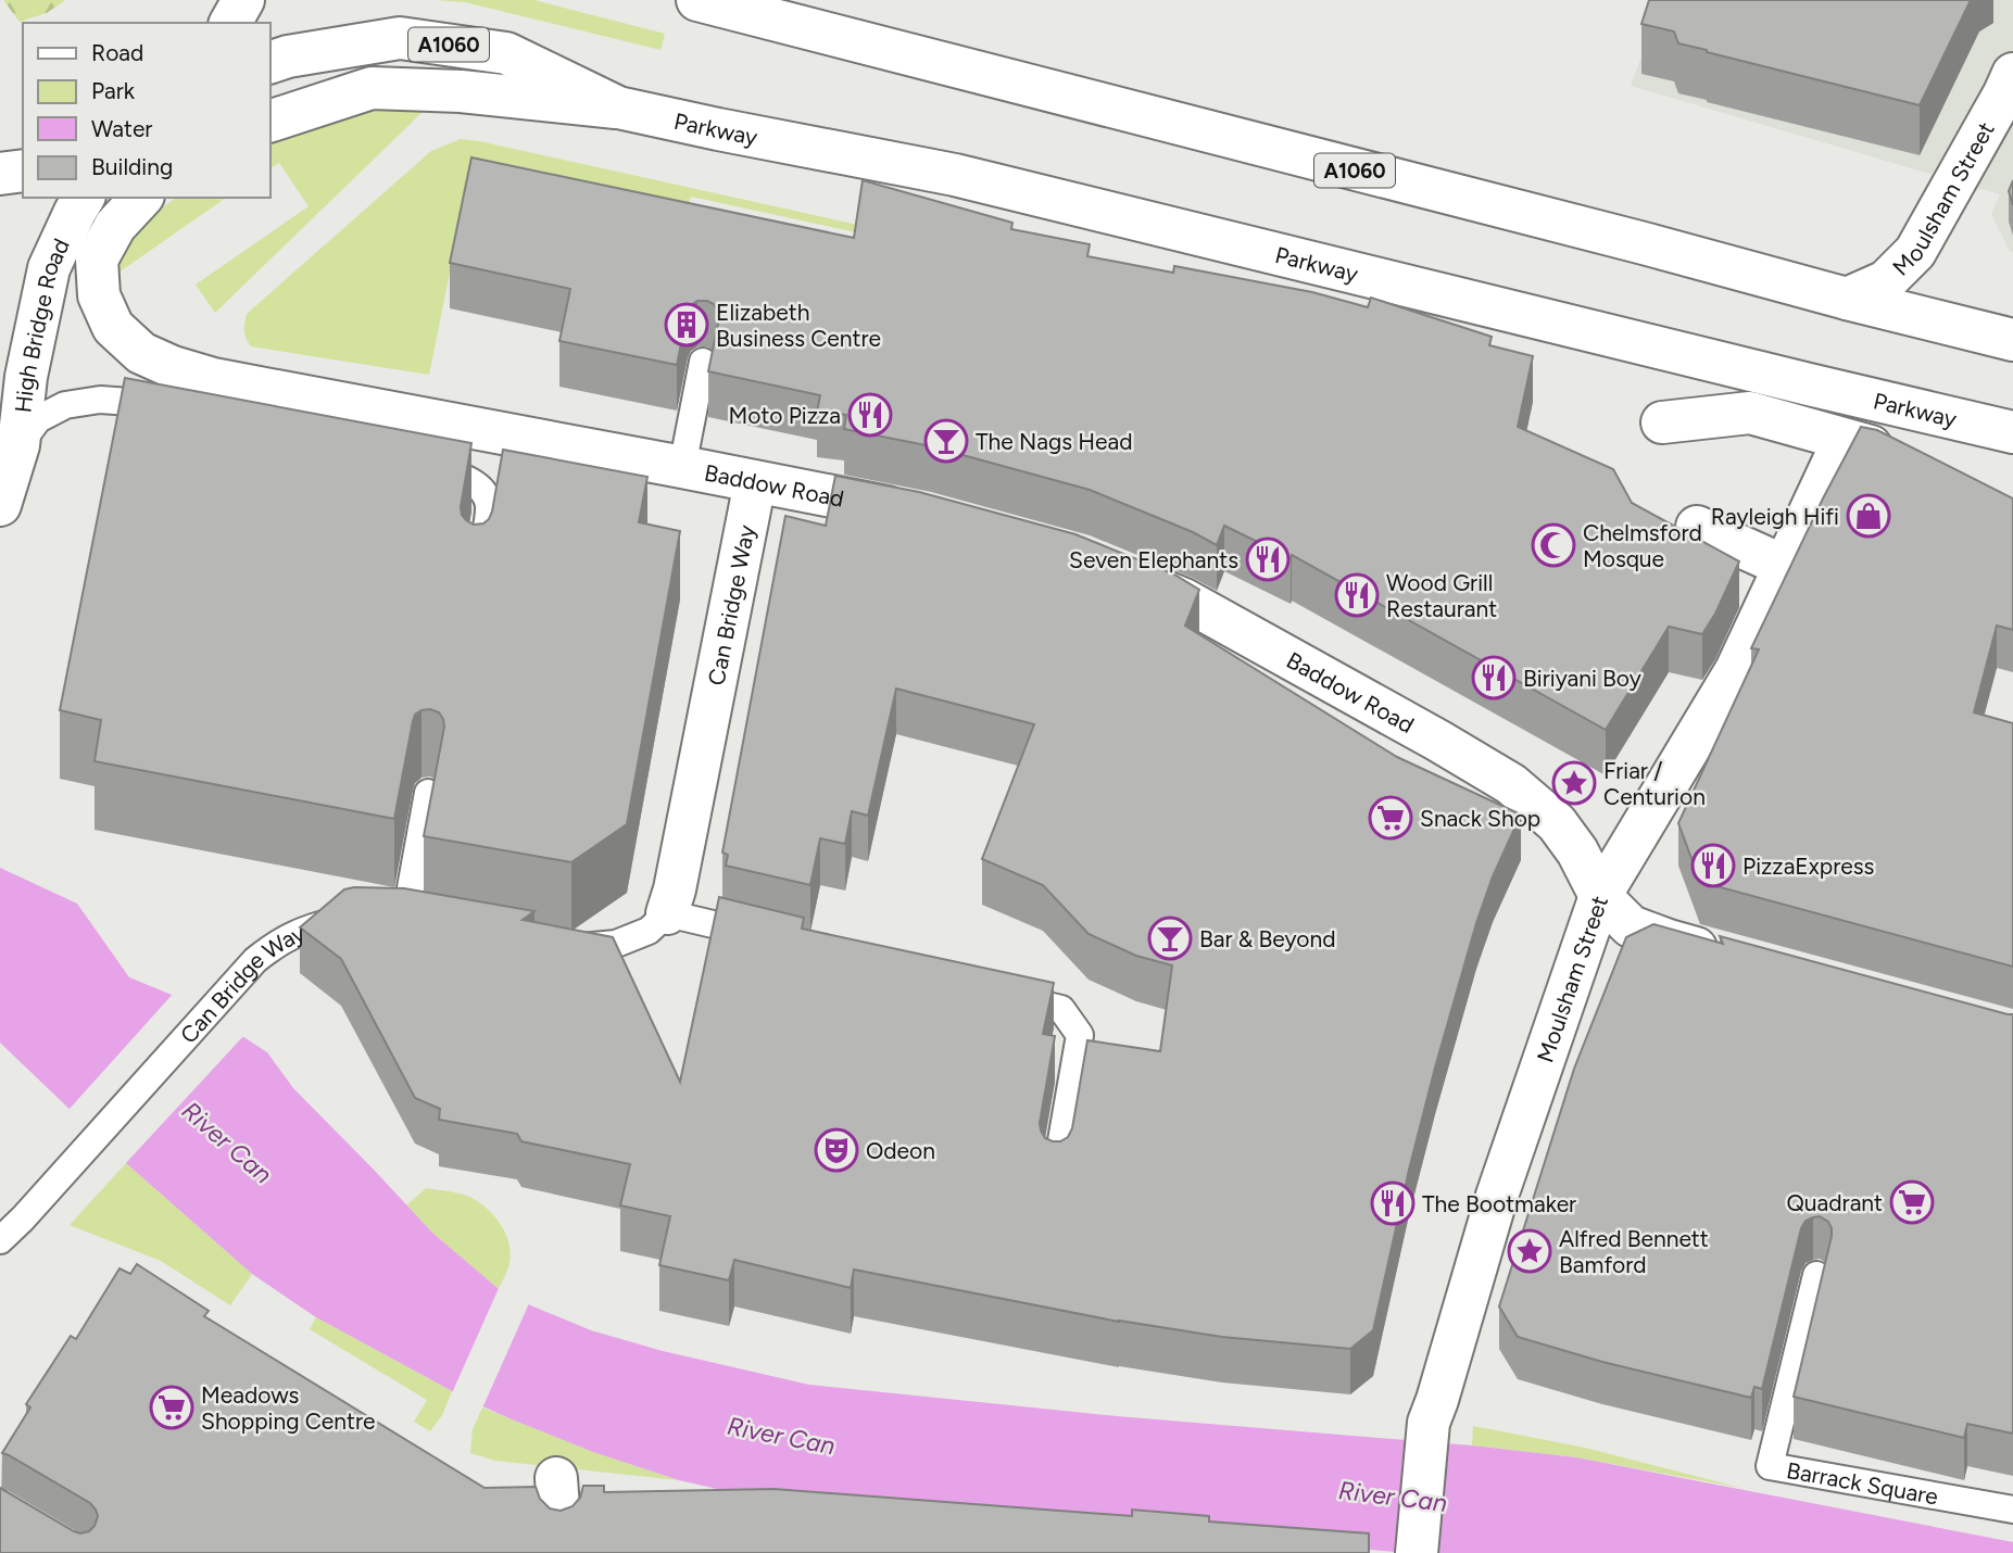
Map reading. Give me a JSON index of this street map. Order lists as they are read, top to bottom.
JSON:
{
  "streets": {
    "street": [
      "A1060",
      "Parkway",
      "Moulsham Street",
      "High Bridge Road",
      "Baddow Road",
      "Can Bridge Way"
    ],
    "lane": ["Barrack Square"]
  },
  "crossings": [
    ["A1060", "Moulsham Street"],
    ["Moulsham Street", "Baddow Road"],
    ["Baddow Road", "Can Bridge Way"]
  ],
  "water": ["River Can"],
  "places": {
    "building": ["Elizabeth Business Centre"],
    "restaurant": [
      "Moto Pizza",
      "Seven Elephants",
      "Wood Grill Restaurant",
      "Biriyani Boy",
      "PizzaExpress",
      "The Bootmaker"
    ],
    "bar": ["The Nags Head", "Bar & Beyond"],
    "shop": ["Rayleigh Hifi"],
    "mosque": ["Chelmsford Mosque"],
    "place": ["Friar / Centurion", "Alfred Bennett Bamford"],
    "supermarket": ["Snack Shop", "Quadrant", "Meadows Shopping Centre"],
    "theatre": ["Odeon"]
  },
  "legend": [
    "Road",
    "Park",
    "Water",
    "Building"
  ]
}
